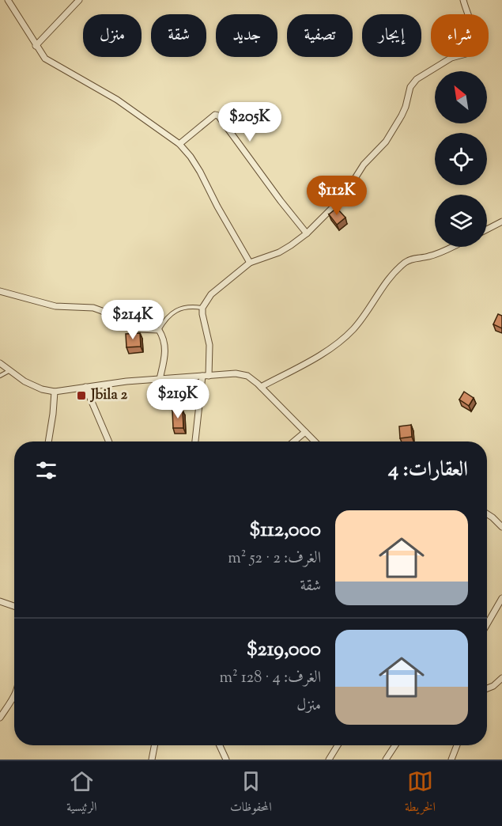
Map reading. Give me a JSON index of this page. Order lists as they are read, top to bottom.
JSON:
{
  "places": {
    "transit": ["Jbila 2"]
  },
  "north": "top left",
  "page": {
    "chip": [
      "شراء",
      "إيجار",
      "تصفية",
      "جديد",
      "شقة",
      "منزل"
    ],
    "price": [
      "$205K",
      "$112K",
      "$214K",
      "$219K"
    ],
    "heading": "العقارات: 4",
    "list": [
      {
        "name": "$112,000",
        "note": "الغرف: 2 · 52 m² · شقة"
      },
      {
        "name": "$219,000",
        "note": "الغرف: 4 · 128 m² · منزل"
      }
    ],
    "tabs": ["الخريطة", "المحفوظات", "الرئيسية"]
  }
}
